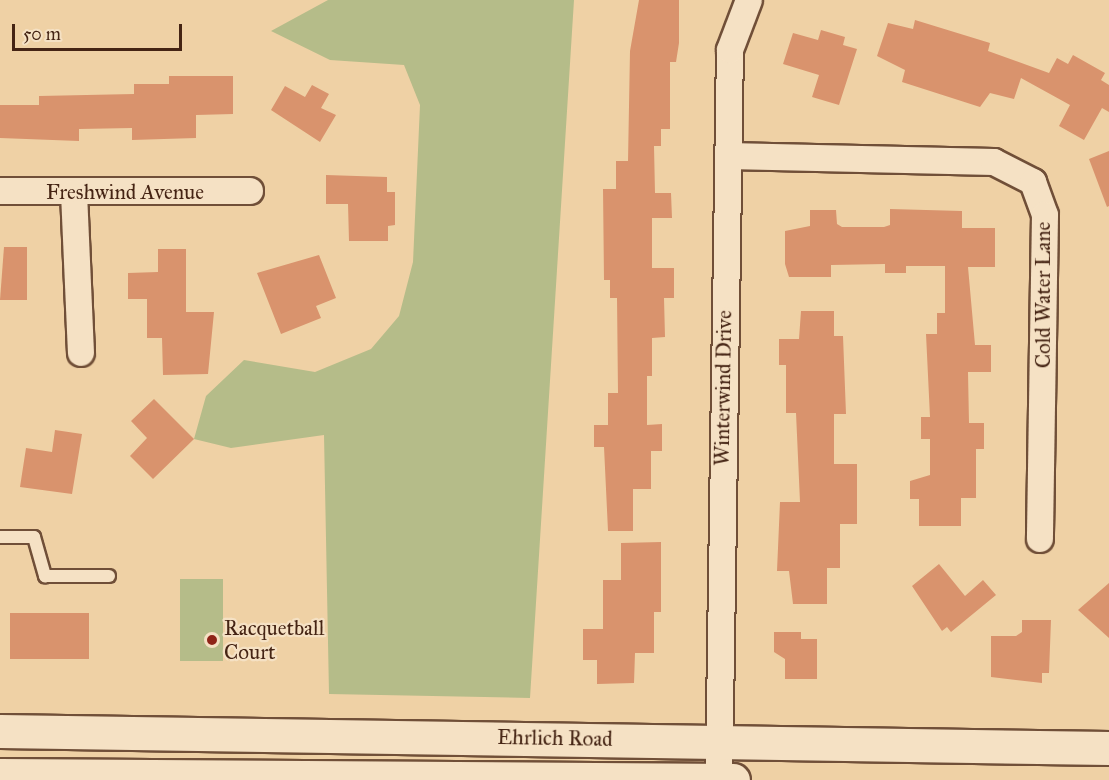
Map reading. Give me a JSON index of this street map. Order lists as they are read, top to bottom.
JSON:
{
  "streets": {
    "main road": ["Ehrlich Road"],
    "street": ["Freshwind Avenue", "Cold Water Lane", "Winterwind Drive"]
  },
  "crossings": [
    ["Cold Water Lane", "Winterwind Drive"],
    ["Winterwind Drive", "Ehrlich Road"]
  ],
  "places": ["Racquetball Court"],
  "scale_bar": "50 m"
}
